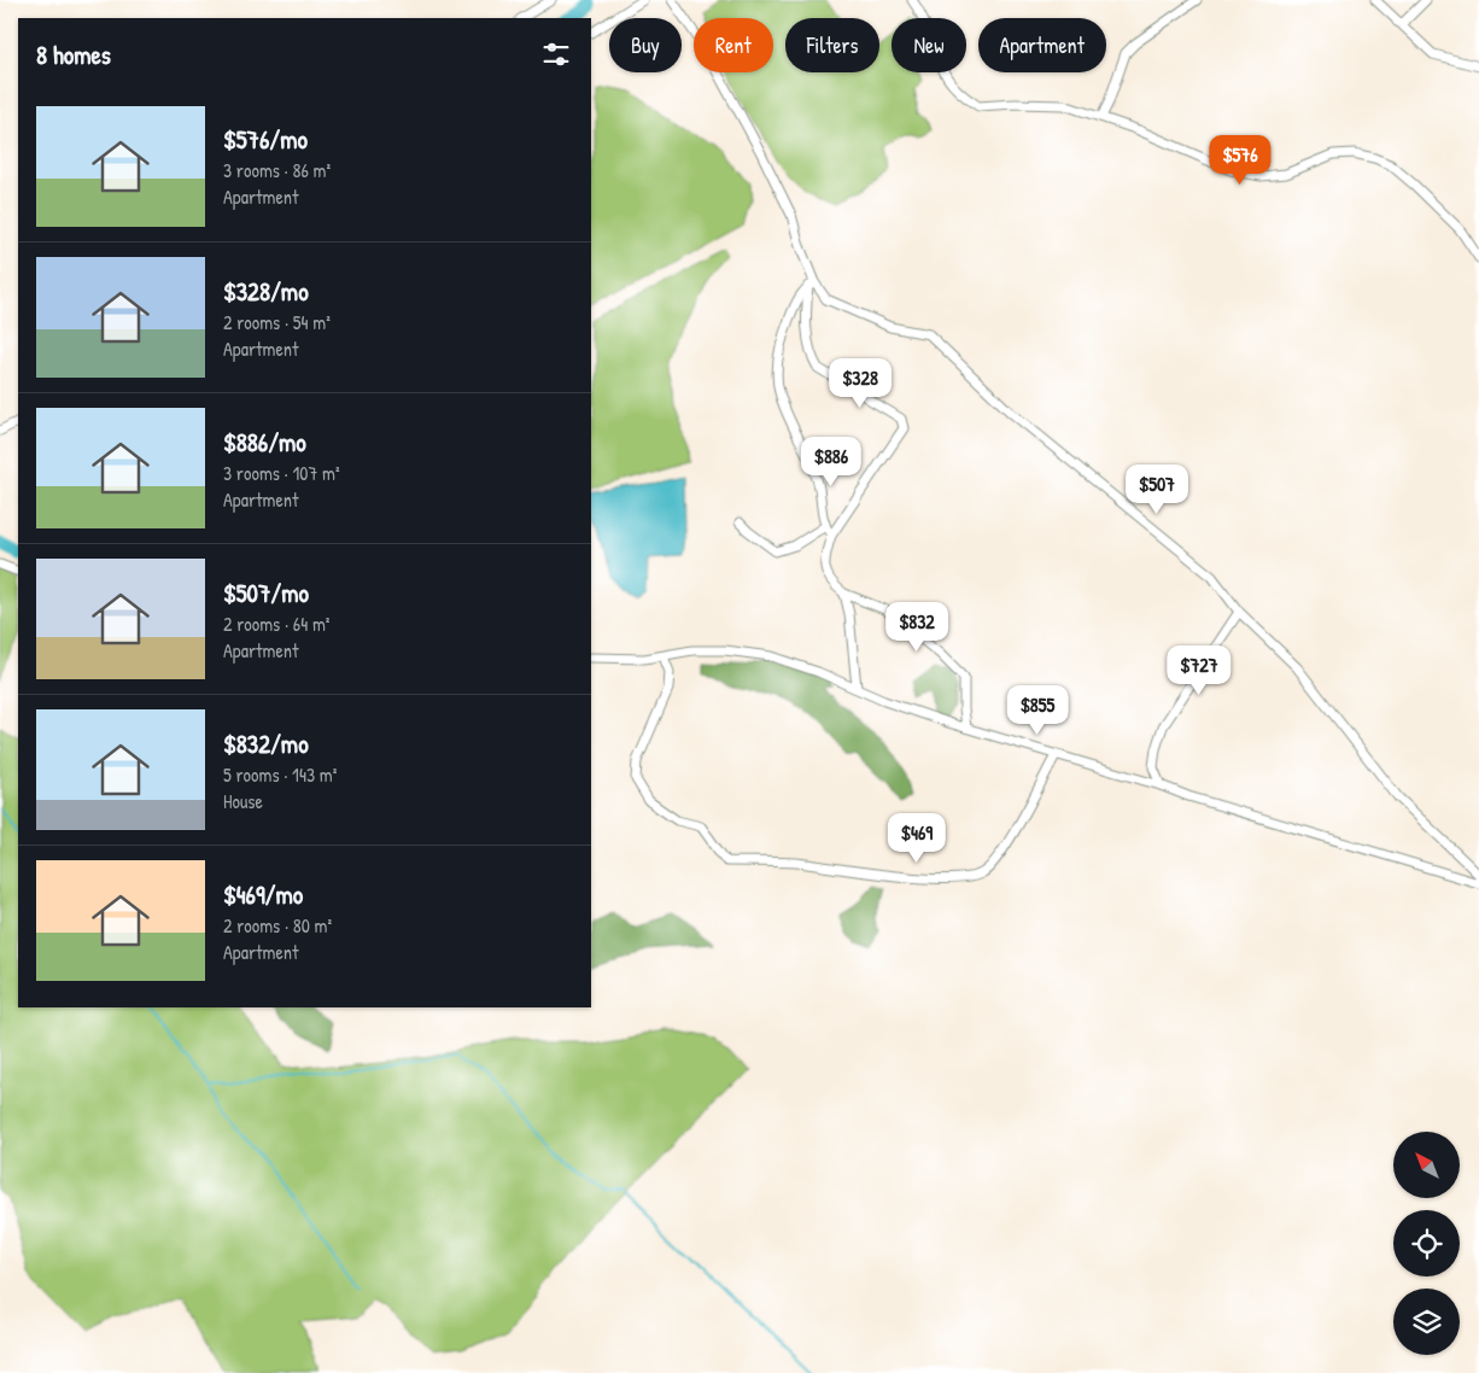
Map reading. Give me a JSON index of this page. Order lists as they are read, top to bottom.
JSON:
{
  "north": "top left",
  "page": {
    "chip": [
      "Buy",
      "Rent",
      "Filters",
      "New",
      "Apartment"
    ],
    "heading": "8 homes",
    "list": [
      {
        "name": "$576/mo",
        "note": "3 rooms · 86 m² · Apartment"
      },
      {
        "name": "$328/mo",
        "note": "2 rooms · 54 m² · Apartment"
      },
      {
        "name": "$886/mo",
        "note": "3 rooms · 107 m² · Apartment"
      },
      {
        "name": "$507/mo",
        "note": "2 rooms · 64 m² · Apartment"
      },
      {
        "name": "$832/mo",
        "note": "5 rooms · 143 m² · House"
      },
      {
        "name": "$469/mo",
        "note": "2 rooms · 80 m² · Apartment"
      }
    ],
    "price": [
      "$576",
      "$328",
      "$886",
      "$507",
      "$832",
      "$727",
      "$855",
      "$469"
    ]
  }
}
